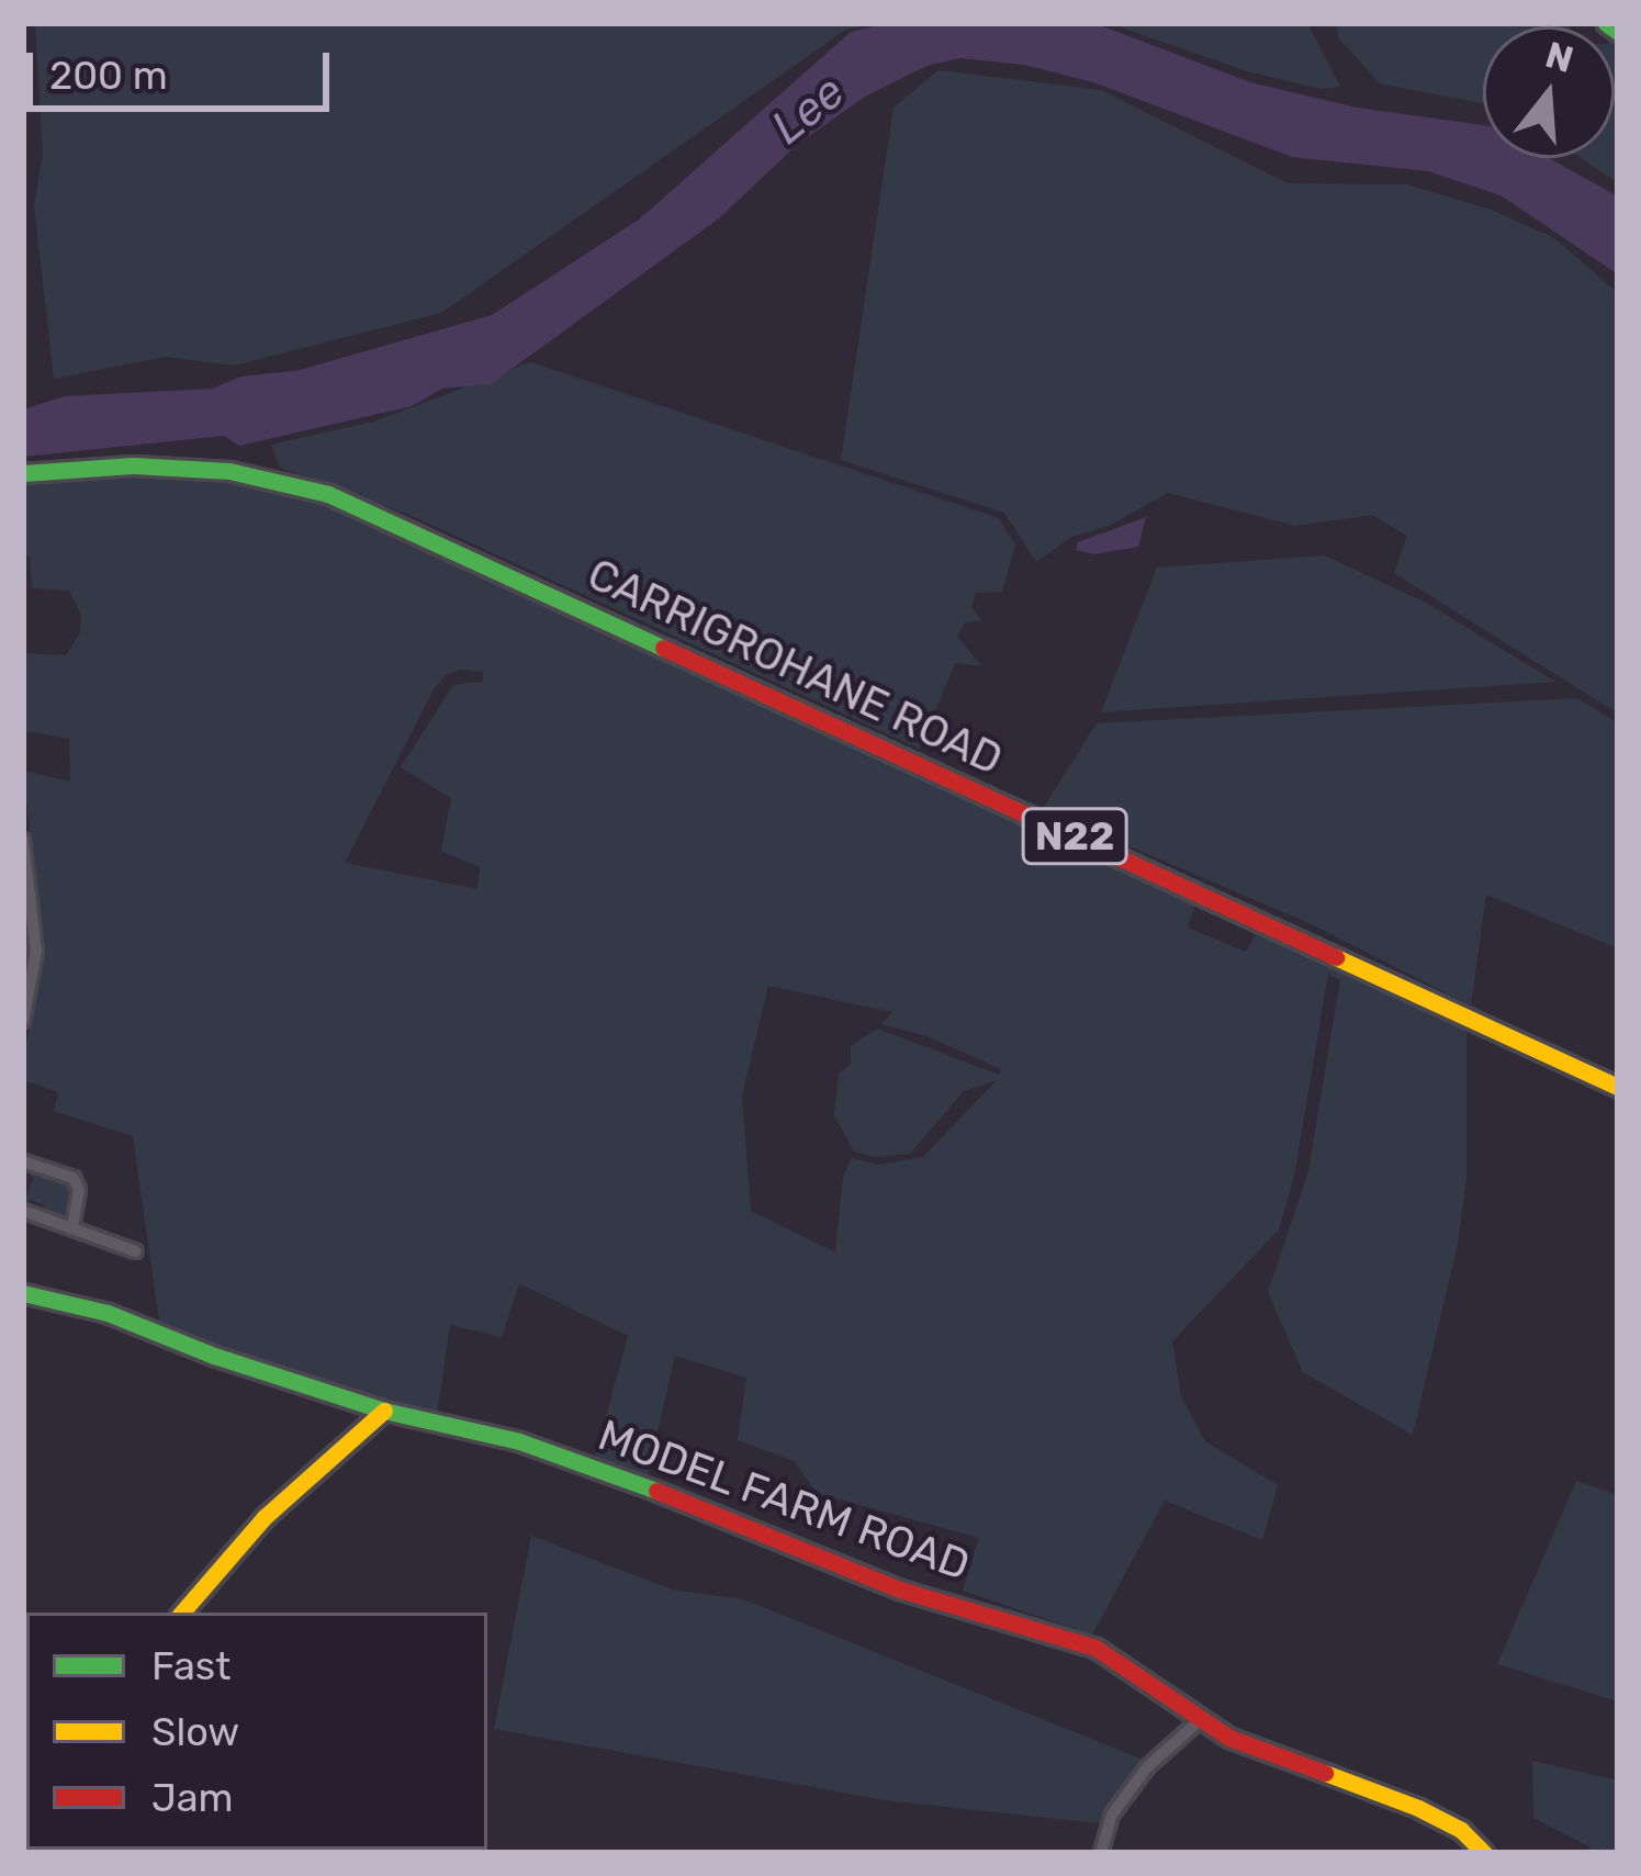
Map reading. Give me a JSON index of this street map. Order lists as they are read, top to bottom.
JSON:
{
  "streets": {
    "main road": ["CARRIGROHANE ROAD", "N22", "MODEL FARM ROAD"]
  },
  "water": ["Lee"],
  "legend": ["Fast", "Slow", "Jam"],
  "scale_bar": "200 m",
  "north": "top"
}
